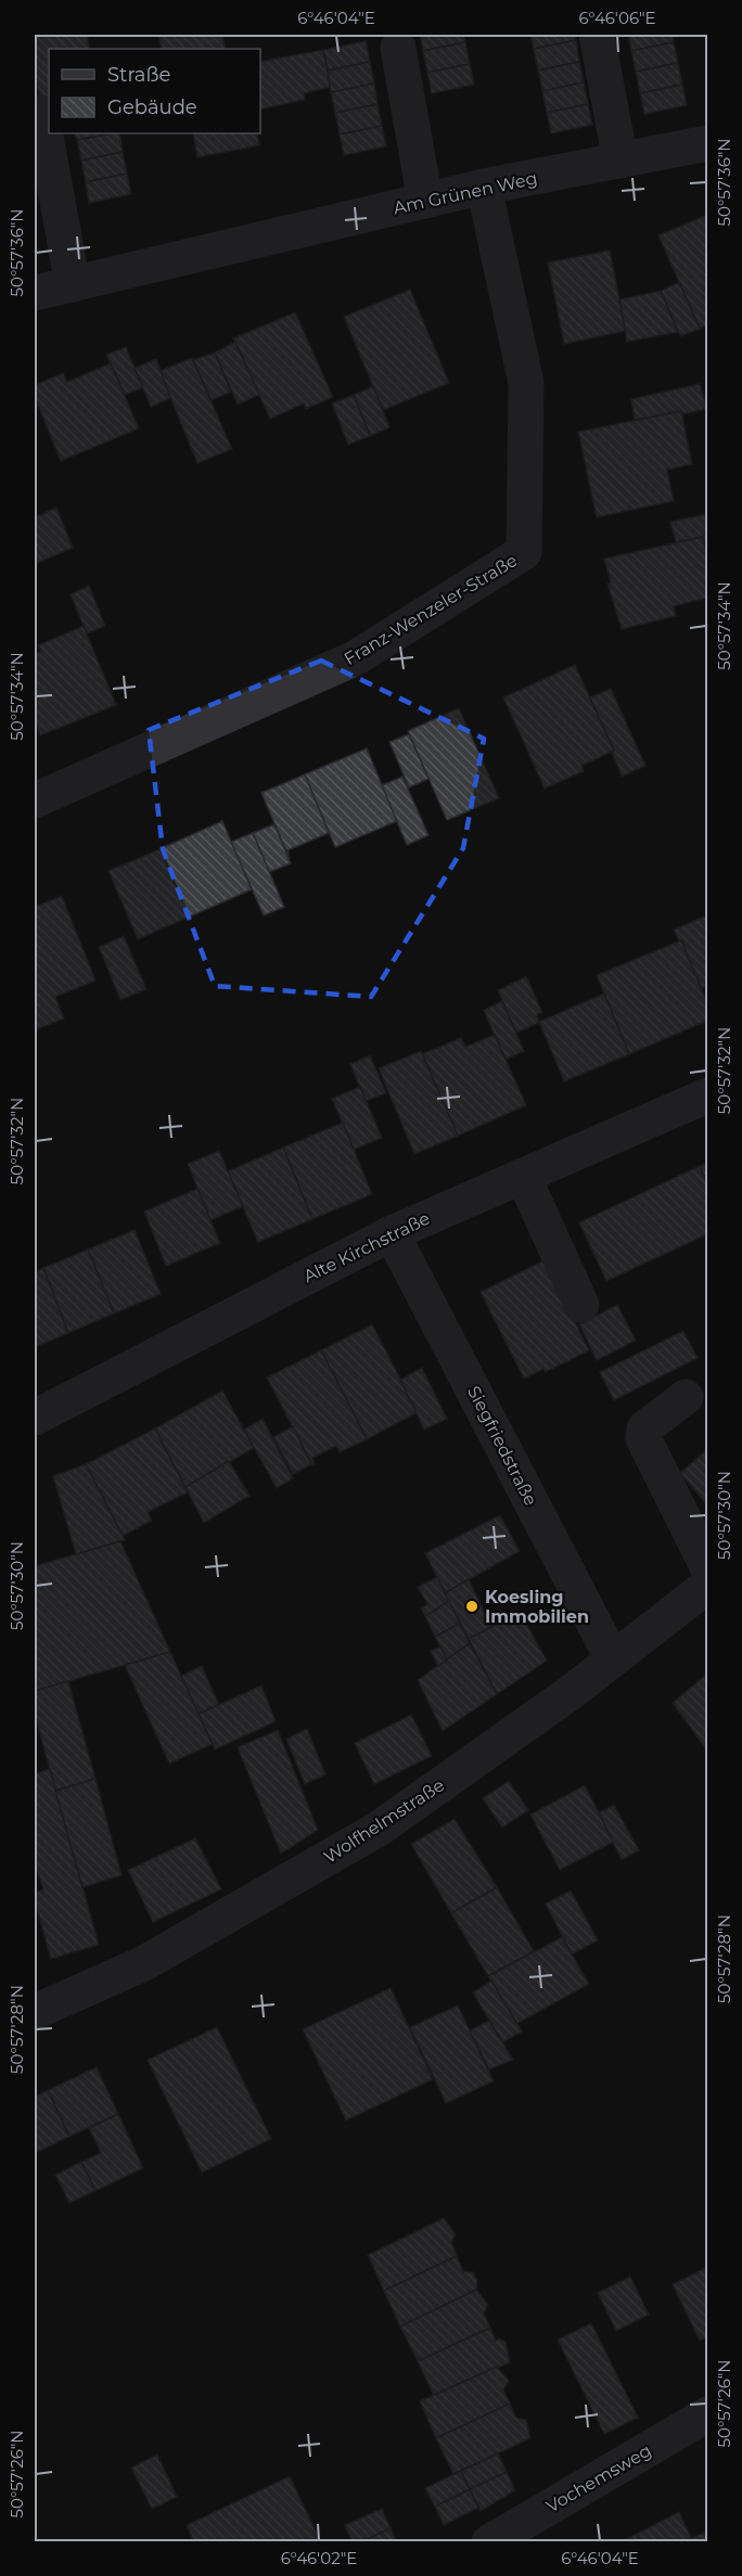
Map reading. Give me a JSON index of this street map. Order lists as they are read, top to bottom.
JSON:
{
  "streets": {
    "street": [
      "Am Grünen Weg",
      "Franz-Wenzeler-Straße",
      "Alte Kirchstraße",
      "Siegfriedstraße",
      "Wolfhelmstraße",
      "Vochemsweg"
    ]
  },
  "crossings": [
    ["Am Grünen Weg", "Franz-Wenzeler-Straße"],
    ["Alte Kirchstraße", "Siegfriedstraße"],
    ["Siegfriedstraße", "Wolfhelmstraße"]
  ],
  "places": ["Koesling Immobilien"],
  "legend": ["Straße", "Gebäude"],
  "coordinates": [
    "6°46'04\"E",
    "6°46'06\"E",
    "50°57'36\"N",
    "50°57'34\"N",
    "50°57'32\"N",
    "50°57'30\"N",
    "50°57'28\"N",
    "50°57'26\"N",
    "6°46'02\"E"
  ]
}
